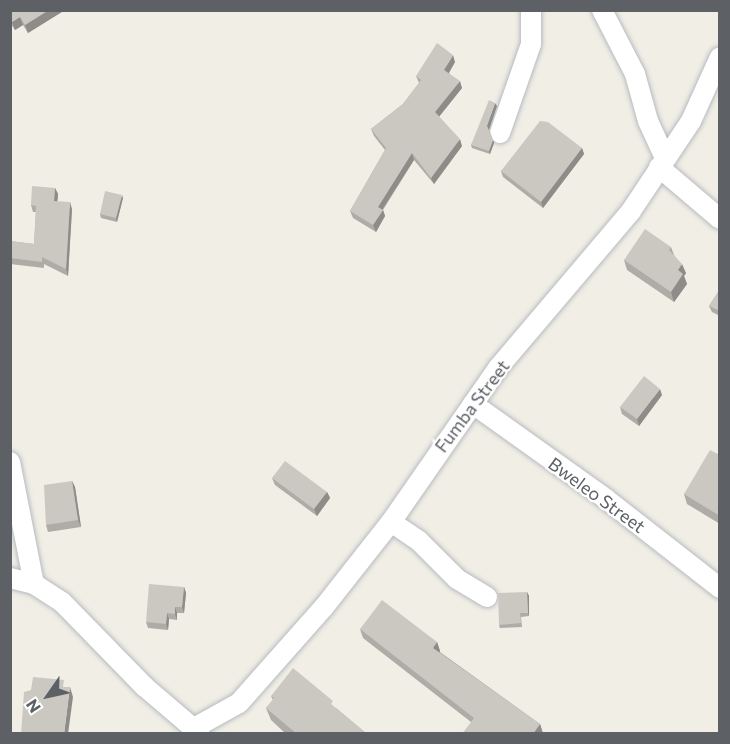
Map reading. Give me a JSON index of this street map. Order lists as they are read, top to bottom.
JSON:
{
  "streets": {
    "street": ["Fumba Street", "Bweleo Street"]
  },
  "crossings": [
    ["Fumba Street", "Bweleo Street"]
  ],
  "north": "bottom left"
}
